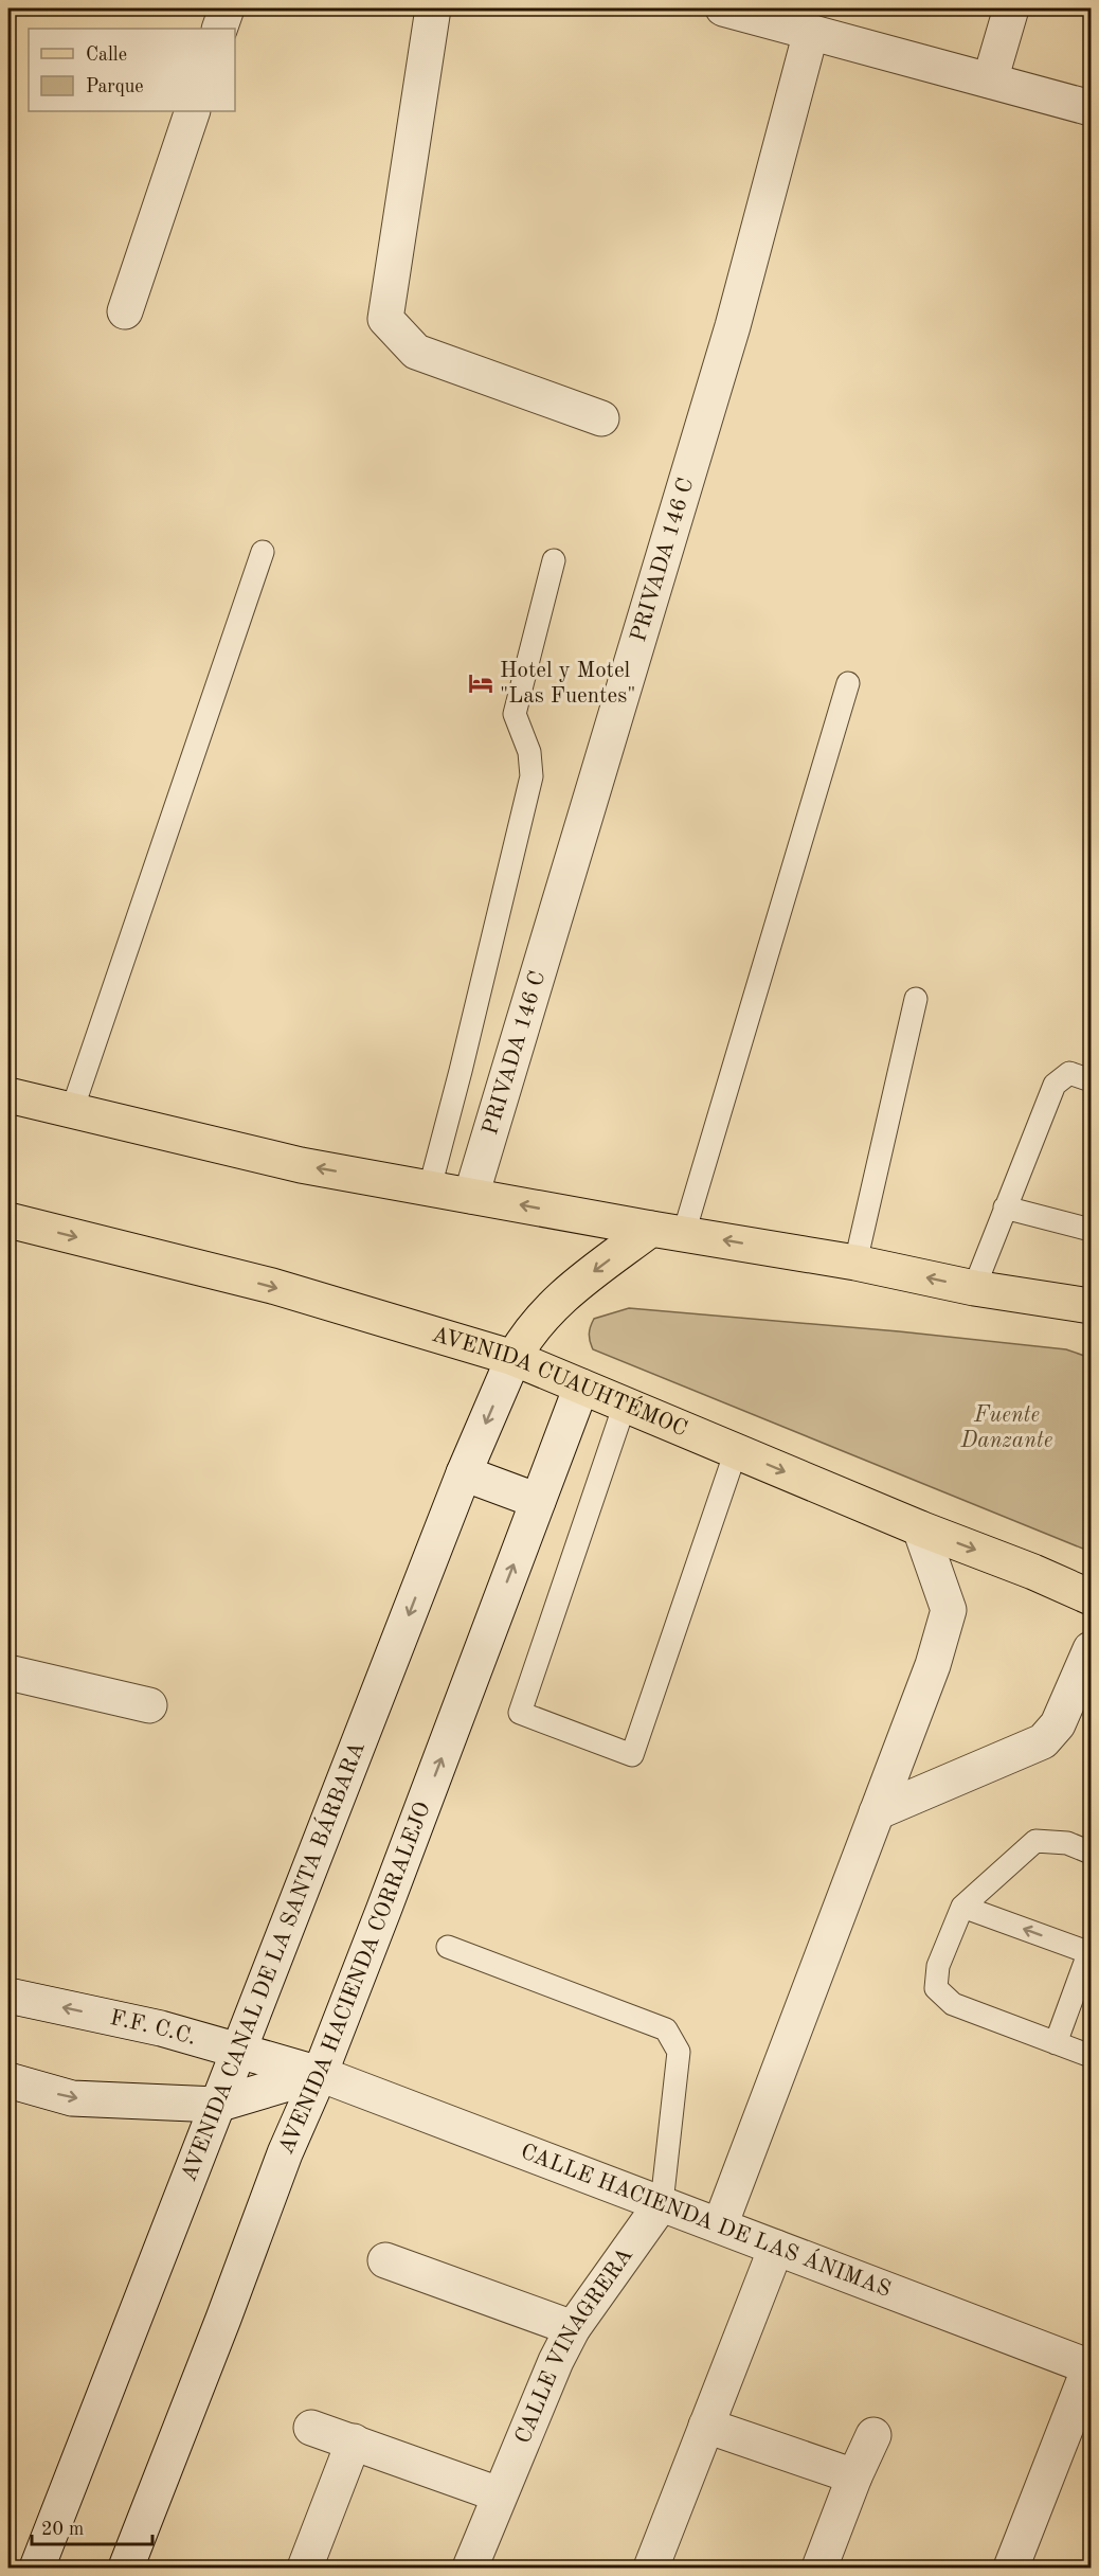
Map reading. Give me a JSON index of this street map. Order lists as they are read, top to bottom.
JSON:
{
  "streets": {
    "main road": ["AVENIDA CUAUHTÉMOC"],
    "street": [
      "PRIVADA 146 C",
      "AVENIDA CANAL DE LA SANTA BÁRBARA",
      "AVENIDA HACIENDA CORRALEJO",
      "F.F. C.C.",
      "CALLE HACIENDA DE LAS ÁNIMAS",
      "CALLE VINAGRERA"
    ]
  },
  "crossings": [
    ["AVENIDA CUAUHTÉMOC", "AVENIDA CANAL DE LA SANTA BÁRBARA"],
    ["AVENIDA CUAUHTÉMOC", "AVENIDA HACIENDA CORRALEJO"],
    ["AVENIDA CANAL DE LA SANTA BÁRBARA", "F.F. C.C."],
    ["AVENIDA HACIENDA CORRALEJO", "F.F. C.C."],
    ["AVENIDA HACIENDA CORRALEJO", "CALLE HACIENDA DE LAS ÁNIMAS"],
    ["F.F. C.C.", "CALLE HACIENDA DE LAS ÁNIMAS"],
    ["CALLE HACIENDA DE LAS ÁNIMAS", "CALLE VINAGRERA"]
  ],
  "one_way": ["AVENIDA CANAL DE LA SANTA BÁRBARA", "AVENIDA HACIENDA CORRALEJO"],
  "parks": ["Fuente Danzante"],
  "places": {
    "hotel": ["Hotel y Motel \"Las Fuentes\""]
  },
  "legend": ["Calle", "Parque"],
  "scale_bar": "20 m"
}
